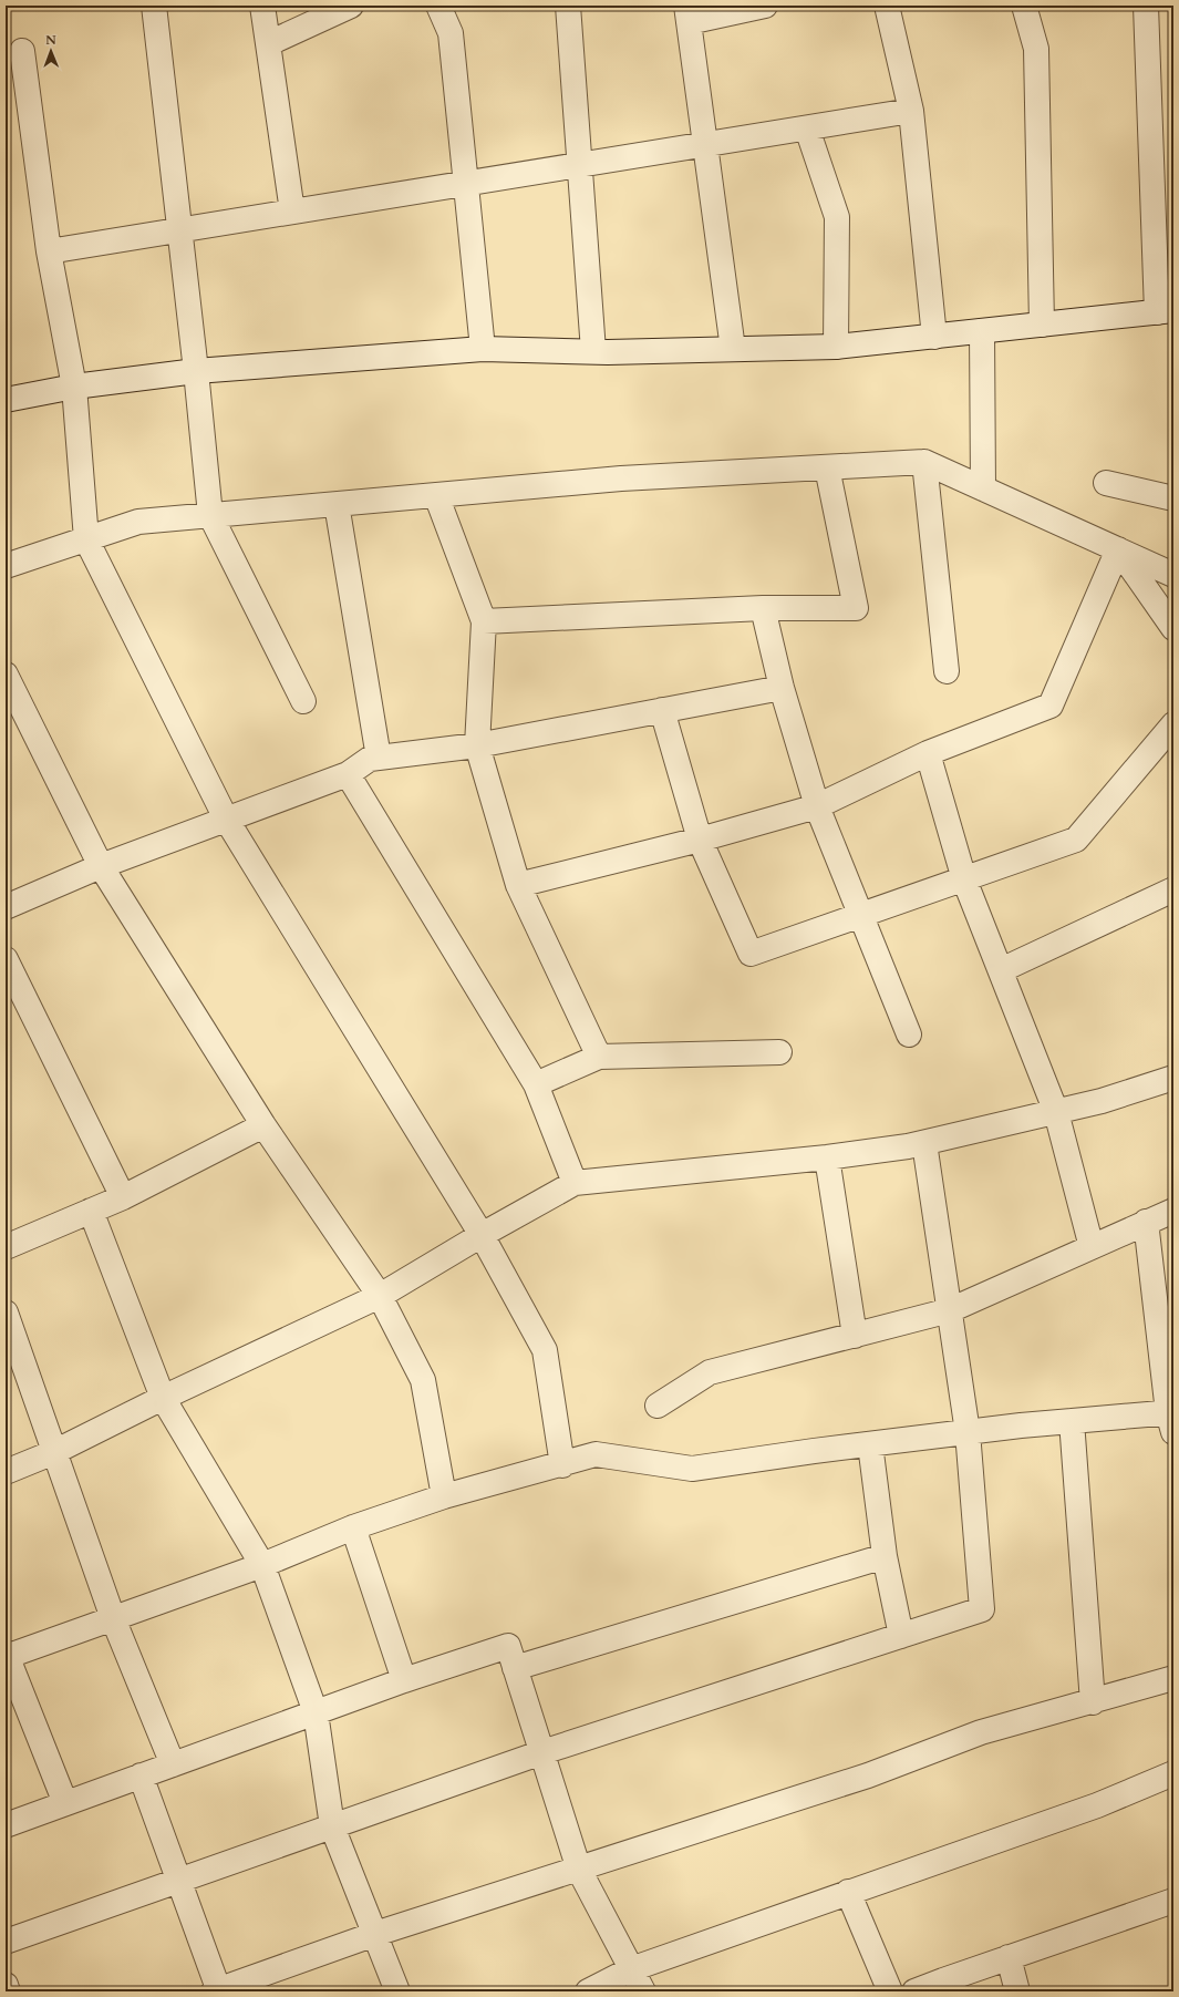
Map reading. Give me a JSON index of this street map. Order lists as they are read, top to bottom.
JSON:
{
  "north": "top"
}
